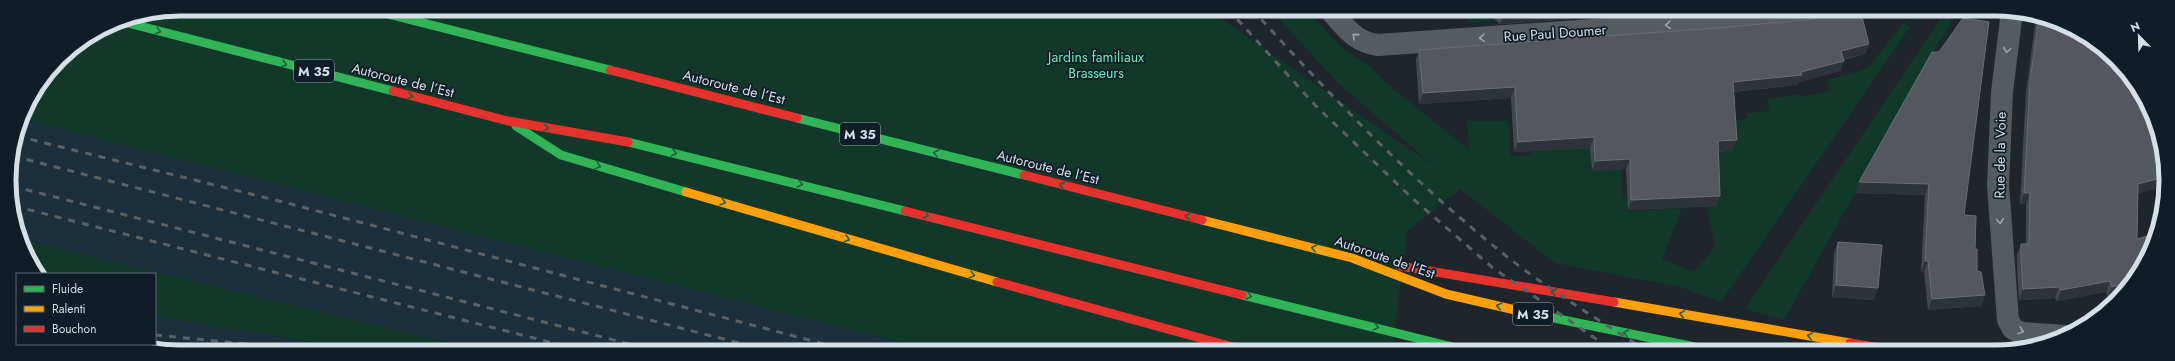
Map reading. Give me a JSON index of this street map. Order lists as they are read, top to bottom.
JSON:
{
  "streets": {
    "highway": ["M 35", "Autoroute de l’Est"],
    "street": ["Rue Paul Doumer", "Rue de la Voie"]
  },
  "one_way": ["Rue Paul Doumer", "Rue de la Voie"],
  "parks": ["Jardins familiaux Brasseurs"],
  "legend": ["Fluide", "Ralenti", "Bouchon"],
  "north": "top left"
}
